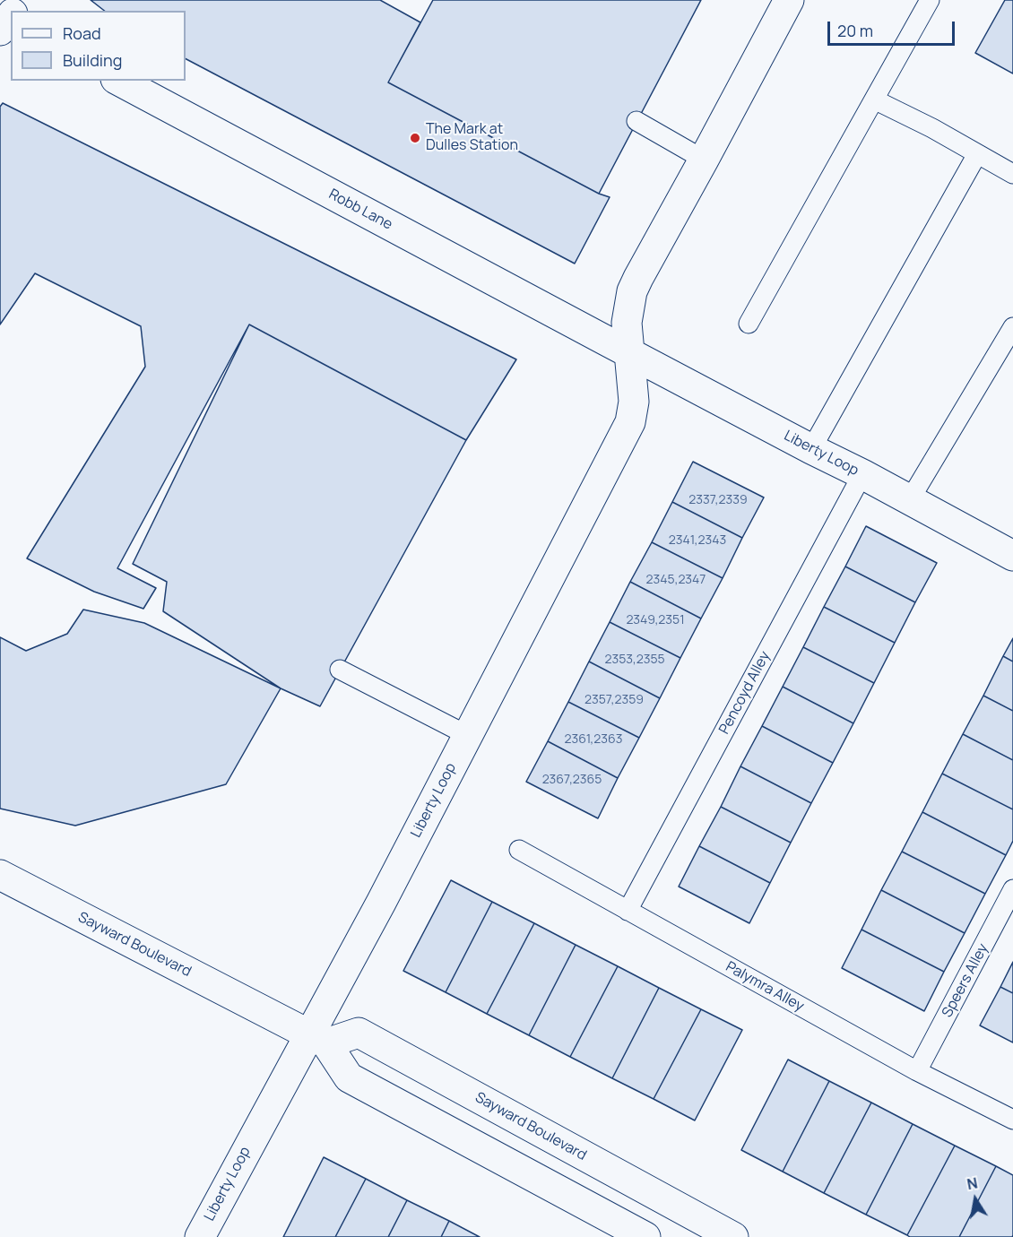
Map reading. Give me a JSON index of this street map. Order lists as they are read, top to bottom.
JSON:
{
  "streets": {
    "street": ["Robb Lane", "Liberty Loop", "Sayward Boulevard"],
    "lane": ["Pencoyd Alley", "Speers Alley", "Palymra Alley"]
  },
  "crossings": [
    ["Robb Lane", "Liberty Loop"],
    ["Liberty Loop", "Pencoyd Alley"],
    ["Liberty Loop", "Sayward Boulevard"],
    ["Pencoyd Alley", "Palymra Alley"],
    ["Speers Alley", "Palymra Alley"]
  ],
  "places": ["The Mark at Dulles Station"],
  "house_numbers": [
    "2337,2339",
    "2341,2343",
    "2345,2347",
    "2349,2351",
    "2353,2355",
    "2357,2359",
    "2361,2363",
    "2367,2365"
  ],
  "legend": ["Road", "Building"],
  "scale_bar": "20 m",
  "north": "top"
}
